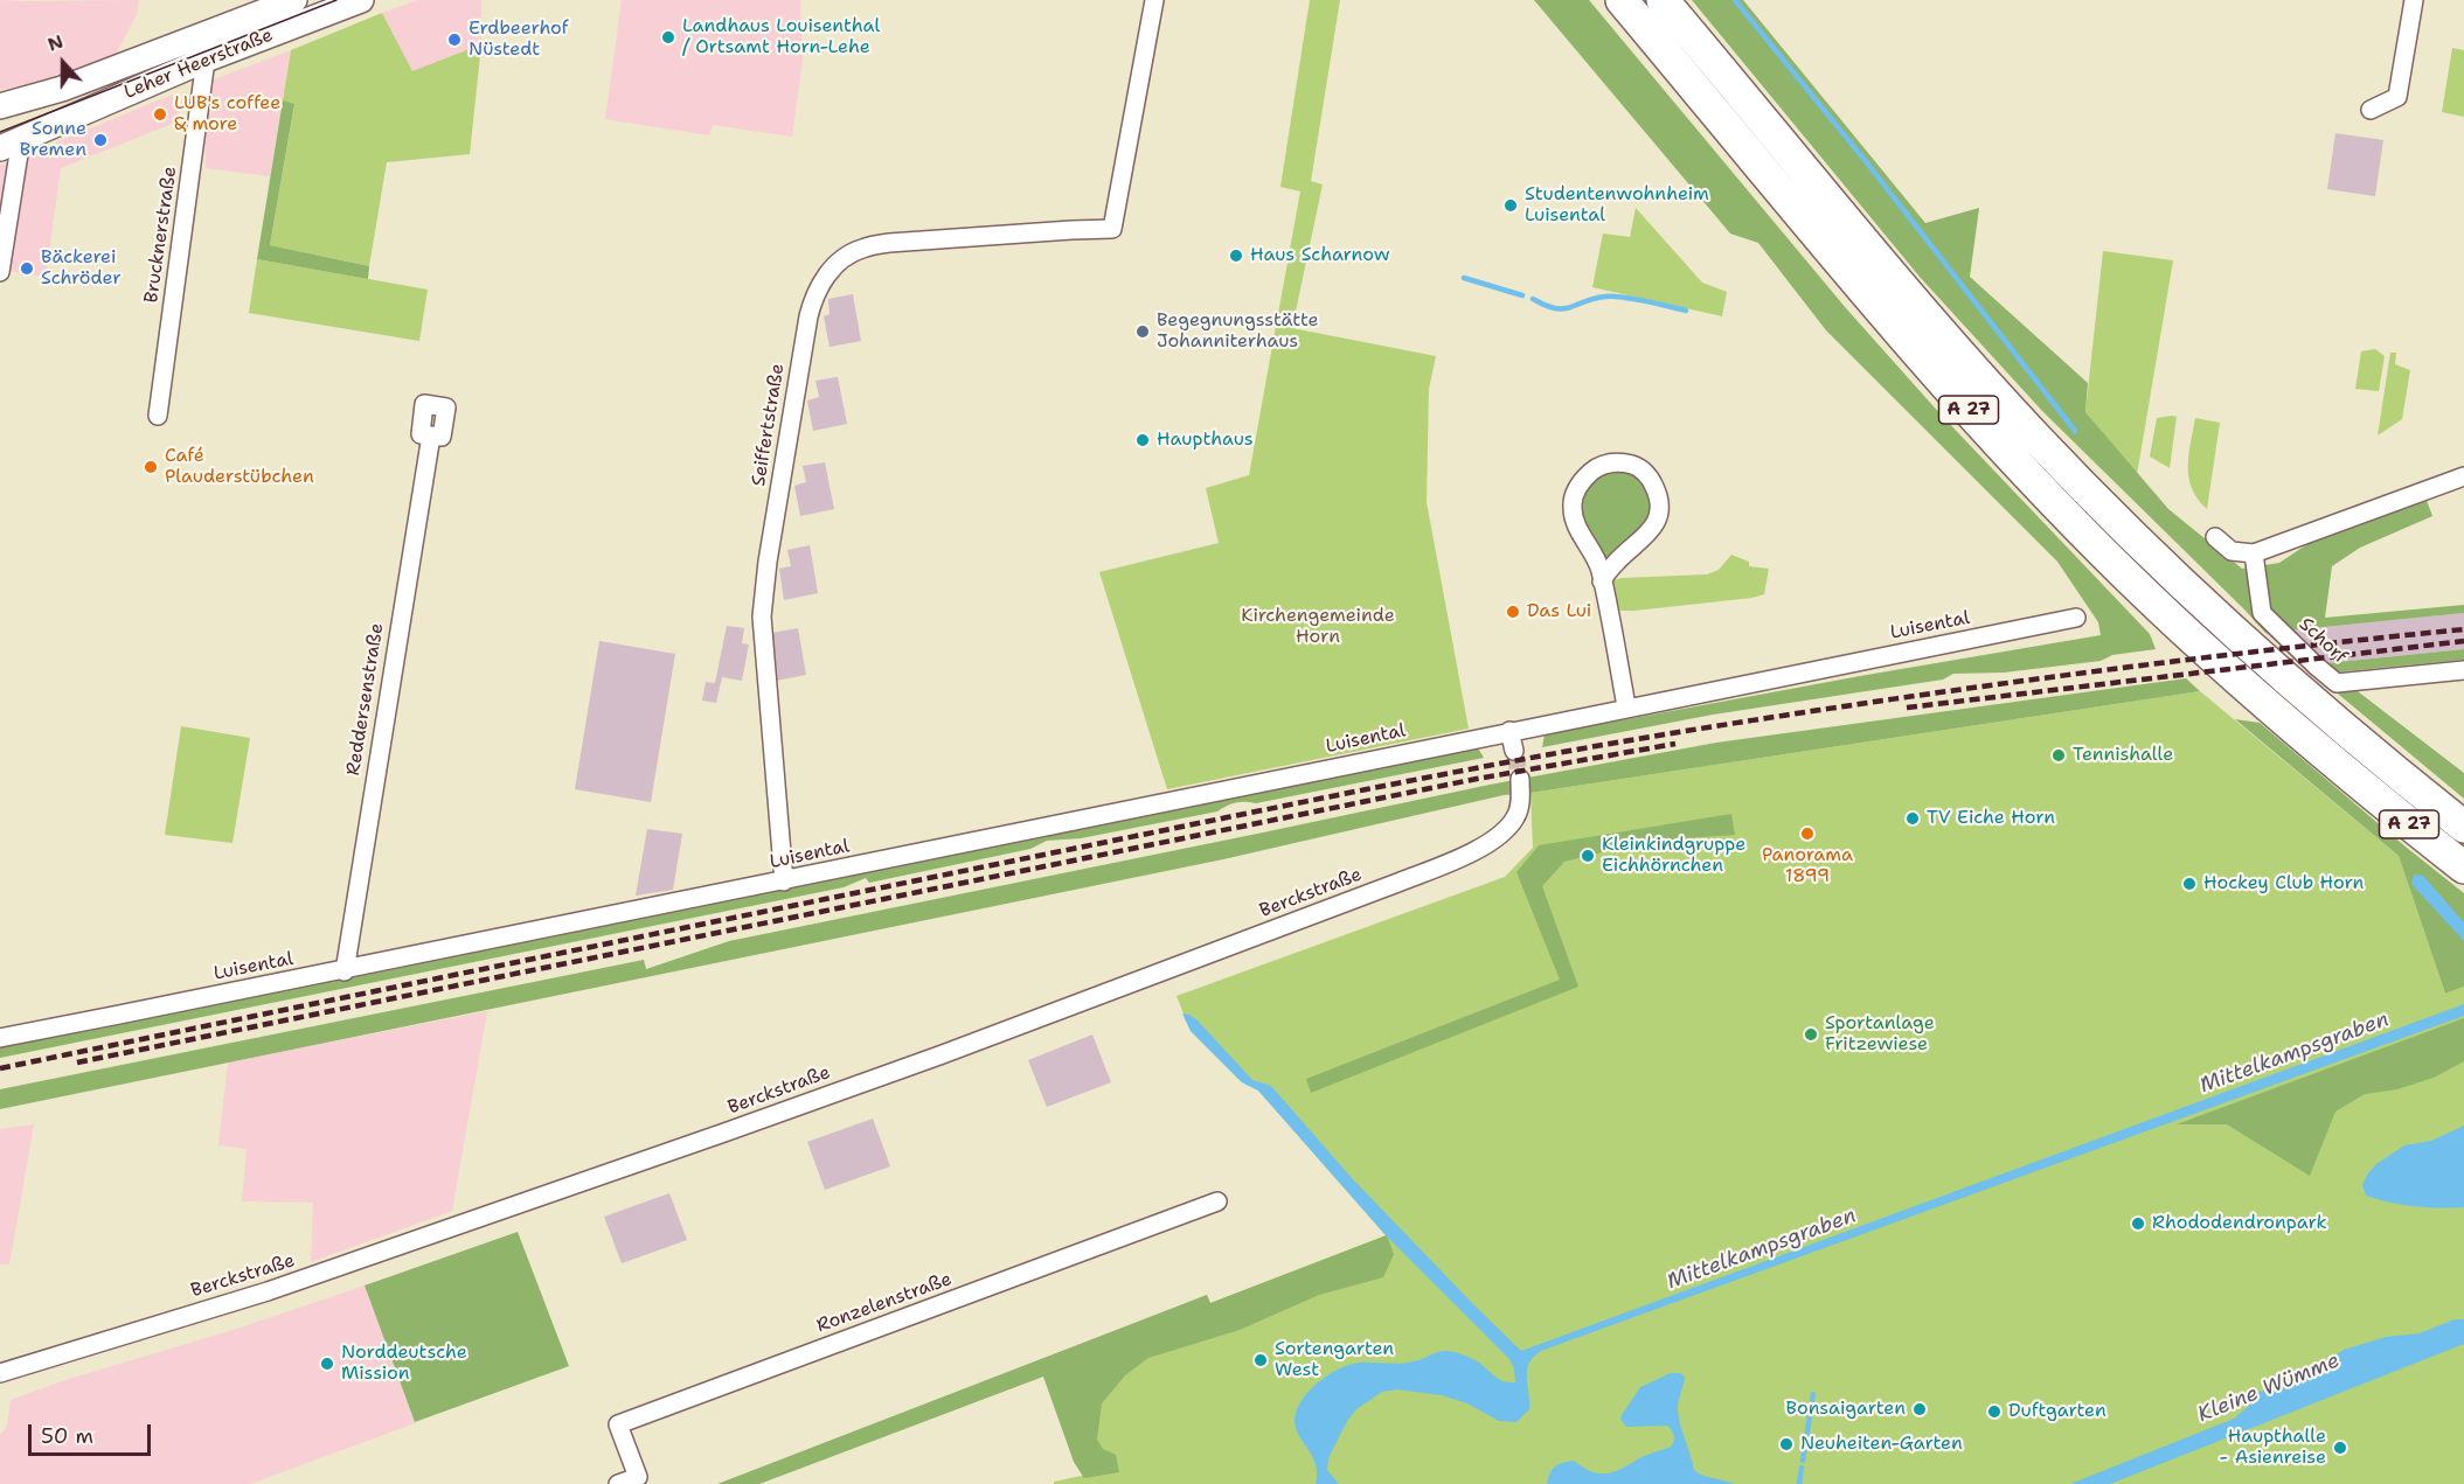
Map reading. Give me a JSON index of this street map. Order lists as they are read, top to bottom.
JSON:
{
  "streets": {
    "highway": ["A 27"],
    "main road": ["Leher Heerstraße"],
    "street": [
      "Brucknerstraße",
      "Seiffertstraße",
      "Luisental",
      "Schorf",
      "Reddersenstraße",
      "Berckstraße",
      "Ronzelenstraße"
    ]
  },
  "crossings": [
    ["Leher Heerstraße", "Brucknerstraße"],
    ["Seiffertstraße", "Luisental"],
    ["Luisental", "Reddersenstraße"]
  ],
  "water": ["Mittelkampsgraben", "Kleine Wümme"],
  "parks": ["Kirchengemeinde Horn"],
  "places": [
    "Landhaus Louisenthal / Ortsamt Horn-Lehe",
    "Erdbeerhof Nüstedt",
    "LUB's coffee & more",
    "Sonne Bremen",
    "Studentenwohnheim Luisental",
    "Haus Scharnow",
    "Bäckerei Schröder",
    "Begegnungsstätte Johanniterhaus",
    "Haupthaus",
    "Café Plauderstübchen",
    "Das Lui",
    "Tennishalle",
    "TV Eiche Horn",
    "Panorama 1899",
    "Kleinkindgruppe Eichhörnchen",
    "Hockey Club Horn",
    "Sportanlage Fritzewiese",
    "Rhododendronpark",
    "Sortengarten West",
    "Norddeutsche Mission",
    "Bonsaigarten",
    "Duftgarten",
    "Neuheiten-Garten",
    "Haupthalle - Asienreise"
  ],
  "scale_bar": "50 m",
  "north": "top"
}
